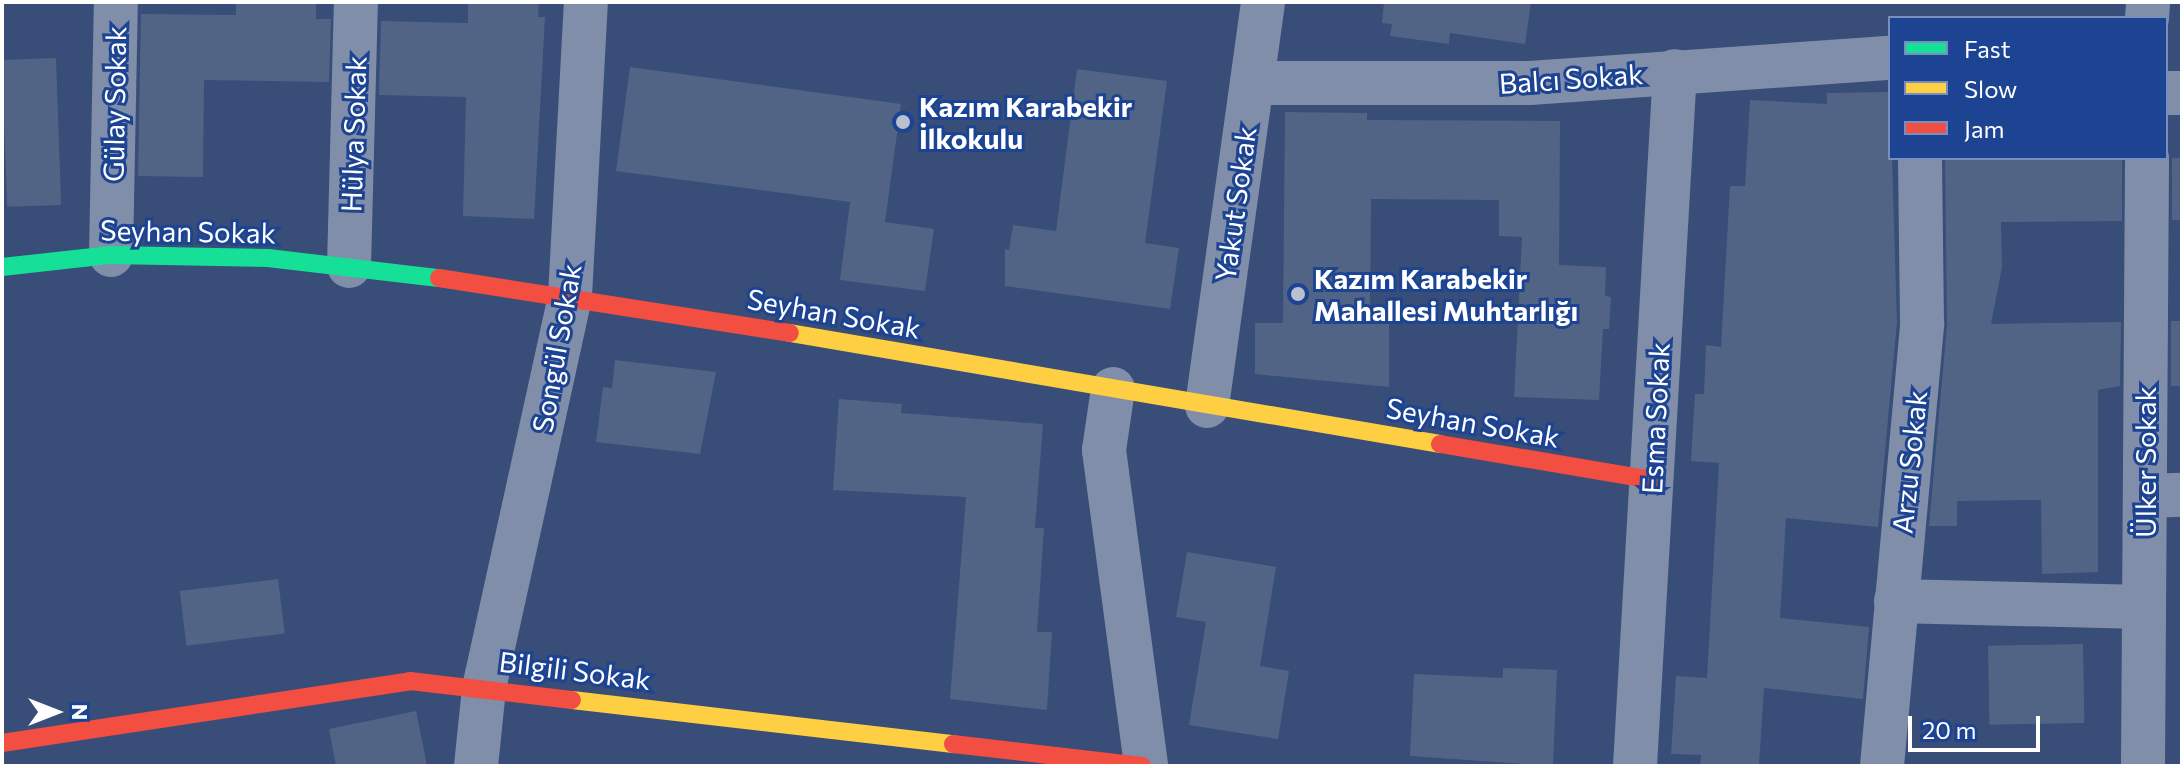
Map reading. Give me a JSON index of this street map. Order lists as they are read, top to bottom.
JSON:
{
  "streets": {
    "street": [
      "Balcı Sokak",
      "Gülay Sokak",
      "Hülya Sokak",
      "Yakut Sokak",
      "Seyhan Sokak",
      "Songül Sokak",
      "Esma Sokak",
      "Arzu Sokak",
      "Ülker Sokak",
      "Bilgili Sokak"
    ]
  },
  "crossings": [
    ["Balcı Sokak", "Yakut Sokak"],
    ["Balcı Sokak", "Esma Sokak"],
    ["Gülay Sokak", "Seyhan Sokak"],
    ["Hülya Sokak", "Seyhan Sokak"],
    ["Yakut Sokak", "Seyhan Sokak"],
    ["Seyhan Sokak", "Songül Sokak"],
    ["Seyhan Sokak", "Esma Sokak"],
    ["Songül Sokak", "Bilgili Sokak"]
  ],
  "places": ["Kazım Karabekir İlkokulu", "Kazım Karabekir Mahallesi Muhtarlığı"],
  "legend": ["Fast", "Slow", "Jam"],
  "scale_bar": "20 m",
  "north": "right"
}
